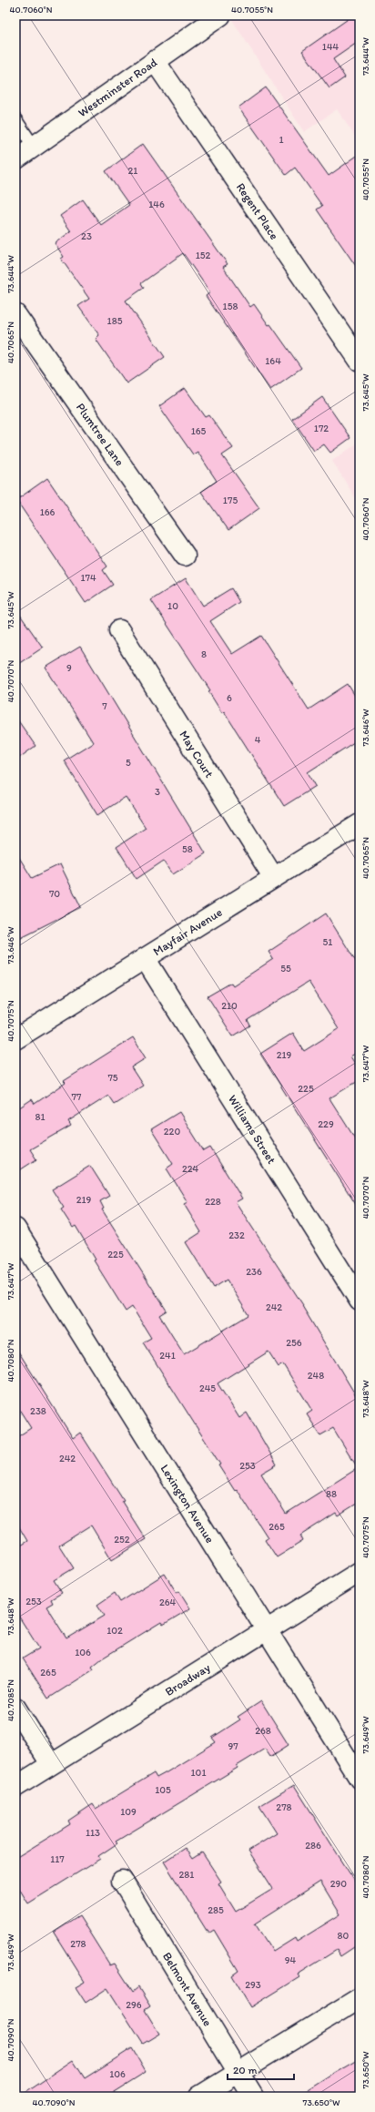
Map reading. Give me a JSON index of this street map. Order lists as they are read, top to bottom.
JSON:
{
  "streets": {
    "street": [
      "Westminster Road",
      "Regent Place",
      "Plumtree Lane",
      "May Court",
      "Mayfair Avenue",
      "Williams Street",
      "Lexington Avenue",
      "Broadway",
      "Belmont Avenue"
    ]
  },
  "crossings": [
    ["Westminster Road", "Regent Place"],
    ["May Court", "Mayfair Avenue"],
    ["Mayfair Avenue", "Williams Street"],
    ["Lexington Avenue", "Broadway"]
  ],
  "house_numbers": [
    "144",
    "1",
    "21",
    "146",
    "23",
    "152",
    "158",
    "185",
    "164",
    "172",
    "165",
    "175",
    "166",
    "174",
    "10",
    "8",
    "9",
    "6",
    "7",
    "4",
    "5",
    "3",
    "58",
    "70",
    "51",
    "55",
    "210",
    "219",
    "75",
    "225",
    "77",
    "81",
    "229",
    "220",
    "224",
    "219",
    "228",
    "232",
    "225",
    "236",
    "242",
    "256",
    "241",
    "248",
    "245",
    "238",
    "242",
    "253",
    "88",
    "265",
    "252",
    "253",
    "264",
    "102",
    "106",
    "265",
    "268",
    "97",
    "101",
    "105",
    "278",
    "109",
    "113",
    "286",
    "117",
    "281",
    "290",
    "285",
    "80",
    "278",
    "94",
    "293",
    "296",
    "106"
  ],
  "scale_bar": "20 m",
  "coordinates": [
    "40.7060°N",
    "40.7055°N",
    "73.644°W",
    "40.7065°N",
    "73.645°W",
    "40.7070°N",
    "73.646°W",
    "40.7075°N",
    "73.647°W",
    "40.7080°N",
    "73.648°W",
    "40.7085°N",
    "73.649°W",
    "40.7090°N",
    "73.650°W"
  ]
}
